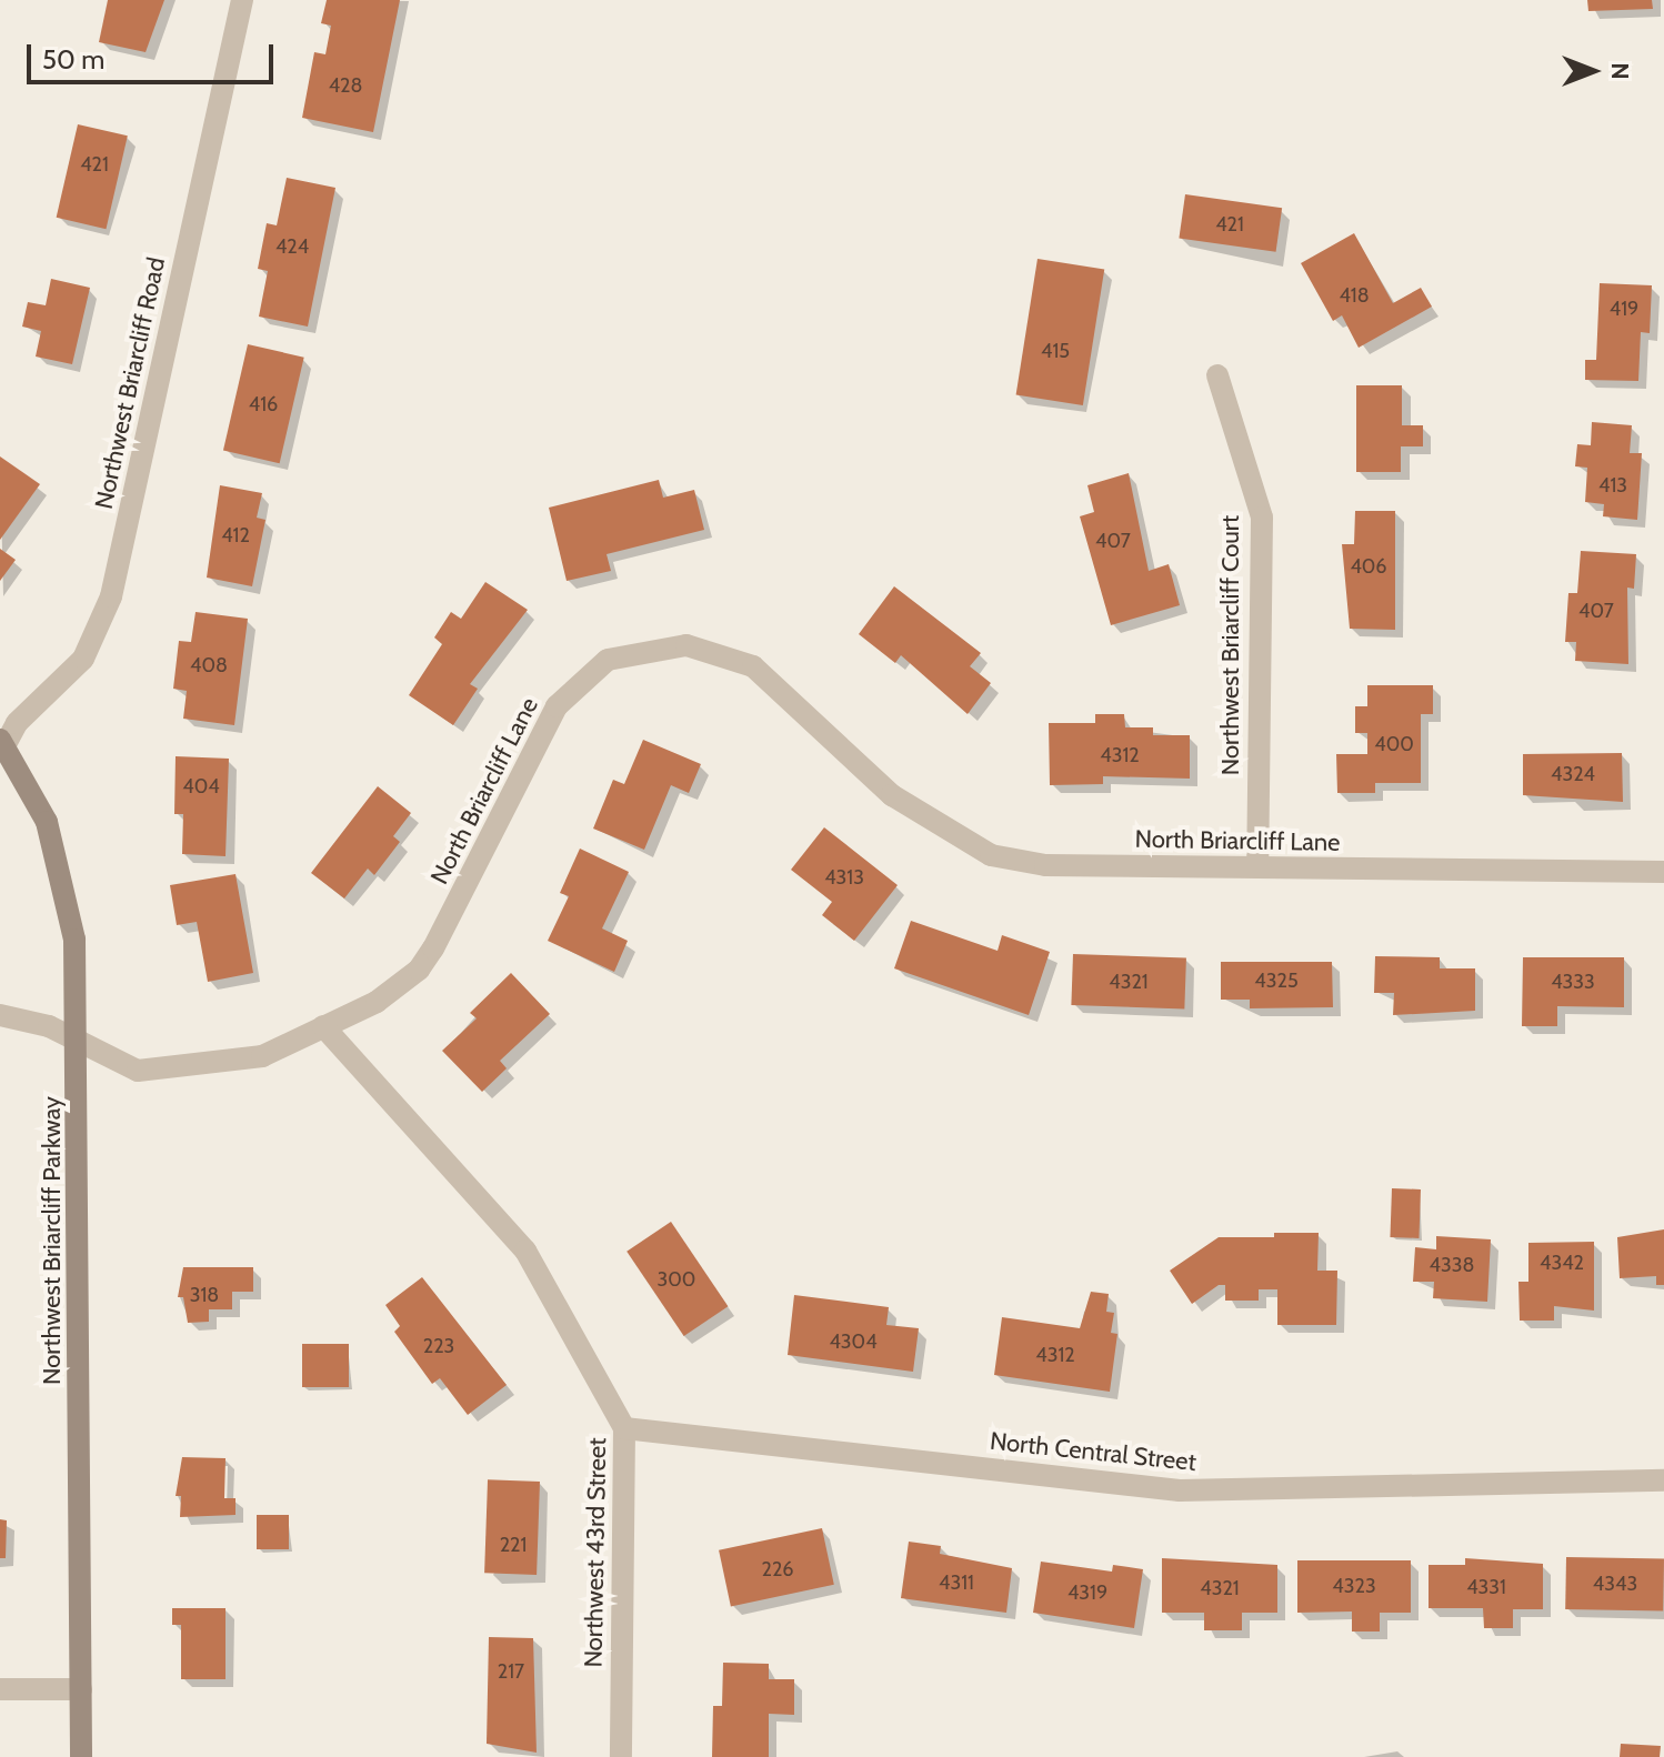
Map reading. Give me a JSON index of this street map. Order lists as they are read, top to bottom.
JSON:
{
  "streets": {
    "main road": ["Northwest Briarcliff Parkway"],
    "street": [
      "Northwest Briarcliff Road",
      "Northwest Briarcliff Court",
      "North Briarcliff Lane",
      "North Central Street",
      "Northwest 43rd Street"
    ]
  },
  "crossings": [
    ["Northwest Briarcliff Road", "Northwest Briarcliff Parkway"],
    ["Northwest Briarcliff Court", "North Briarcliff Lane"],
    ["North Briarcliff Lane", "Northwest Briarcliff Parkway"],
    ["North Briarcliff Lane", "Northwest 43rd Street"],
    ["North Central Street", "Northwest 43rd Street"]
  ],
  "house_numbers": [
    "428",
    "421",
    "421",
    "424",
    "418",
    "419",
    "415",
    "416",
    "413",
    "412",
    "407",
    "406",
    "407",
    "408",
    "400",
    "4312",
    "4324",
    "404",
    "4313",
    "4325",
    "4321",
    "4333",
    "4342",
    "4338",
    "300",
    "318",
    "4304",
    "223",
    "4312",
    "221",
    "226",
    "4311",
    "4343",
    "4323",
    "4331",
    "4321",
    "4319",
    "217"
  ],
  "scale_bar": "50 m",
  "north": "right"
}
